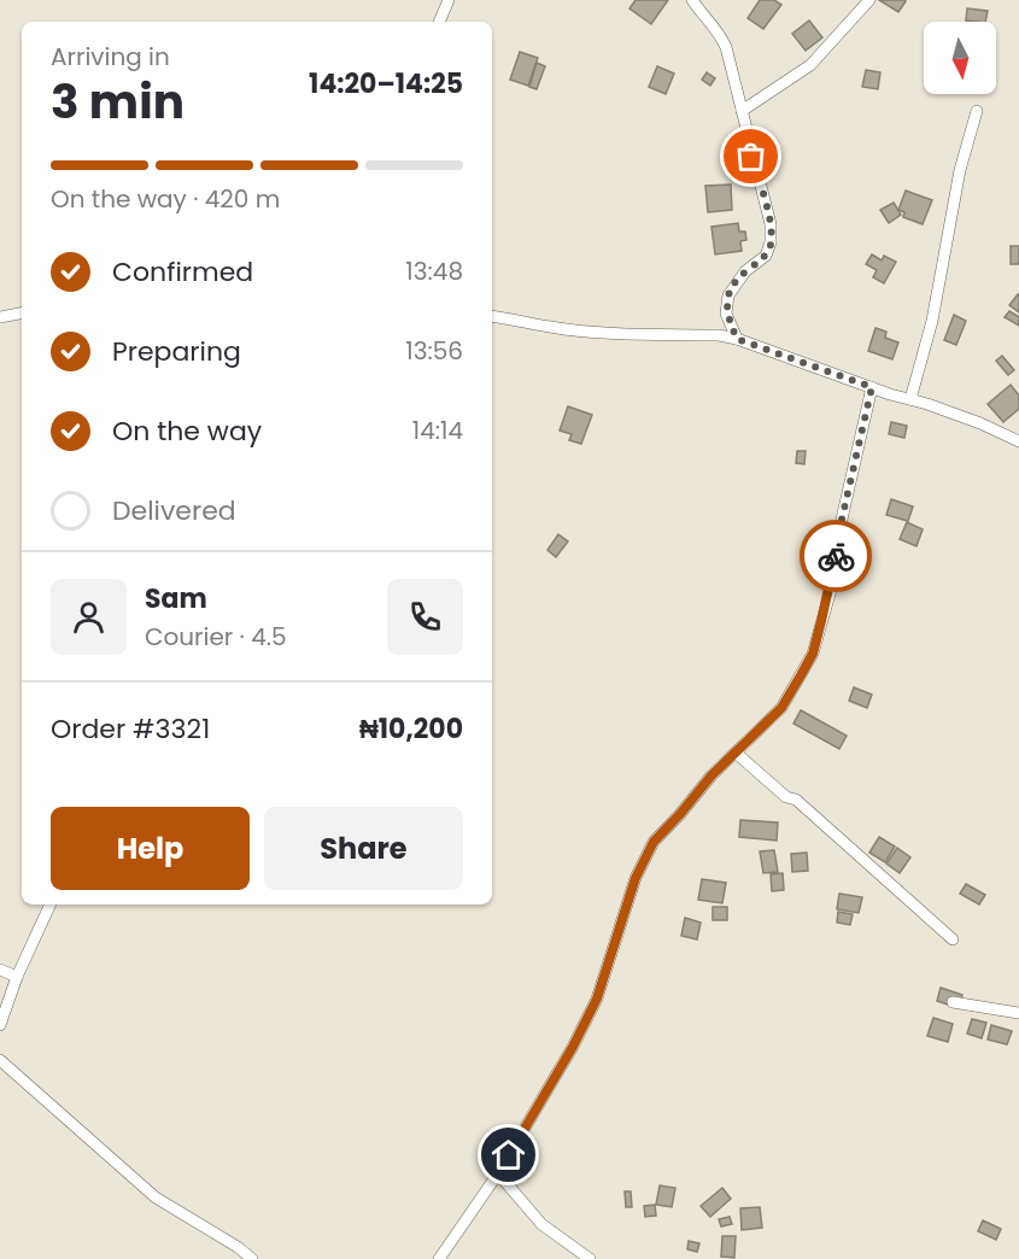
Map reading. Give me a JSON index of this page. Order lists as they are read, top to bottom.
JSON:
{
  "north": "bottom",
  "page": {
    "heading": ["3 min", "Arriving in", "14:20–14:25"],
    "panel": [
      "Sam",
      "Courier · 4.5",
      "Order #3321",
      "₦10,200"
    ],
    "bar": "On the way · 420 m",
    "list": [
      ["Confirmed", "13:48"],
      ["Preparing", "13:56"],
      ["On the way", "14:14"],
      "Delivered"
    ],
    "buttons": ["Help", "Share"]
  }
}
